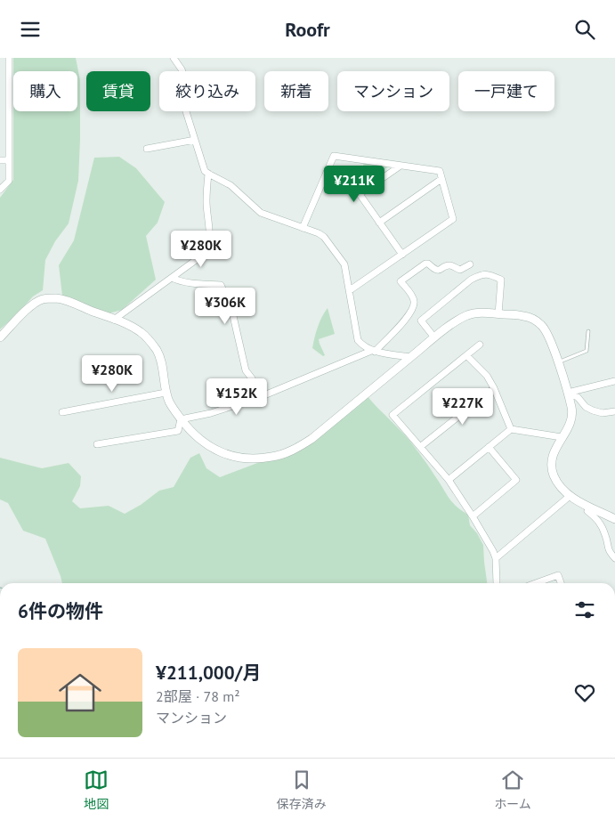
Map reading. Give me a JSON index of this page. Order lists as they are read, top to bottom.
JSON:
{
  "page": {
    "header": "Roofr",
    "chip": [
      "購入",
      "賃貸",
      "絞り込み",
      "新着",
      "マンション",
      "一戸建て"
    ],
    "price": [
      "¥211K",
      "¥280K",
      "¥306K",
      "¥280K",
      "¥152K",
      "¥227K"
    ],
    "heading": "6件の物件",
    "list": [
      {
        "name": "¥211,000/月",
        "note": "2部屋 · 78 m² · マンション"
      }
    ],
    "tabs": ["地図", "保存済み", "ホーム"]
  }
}
